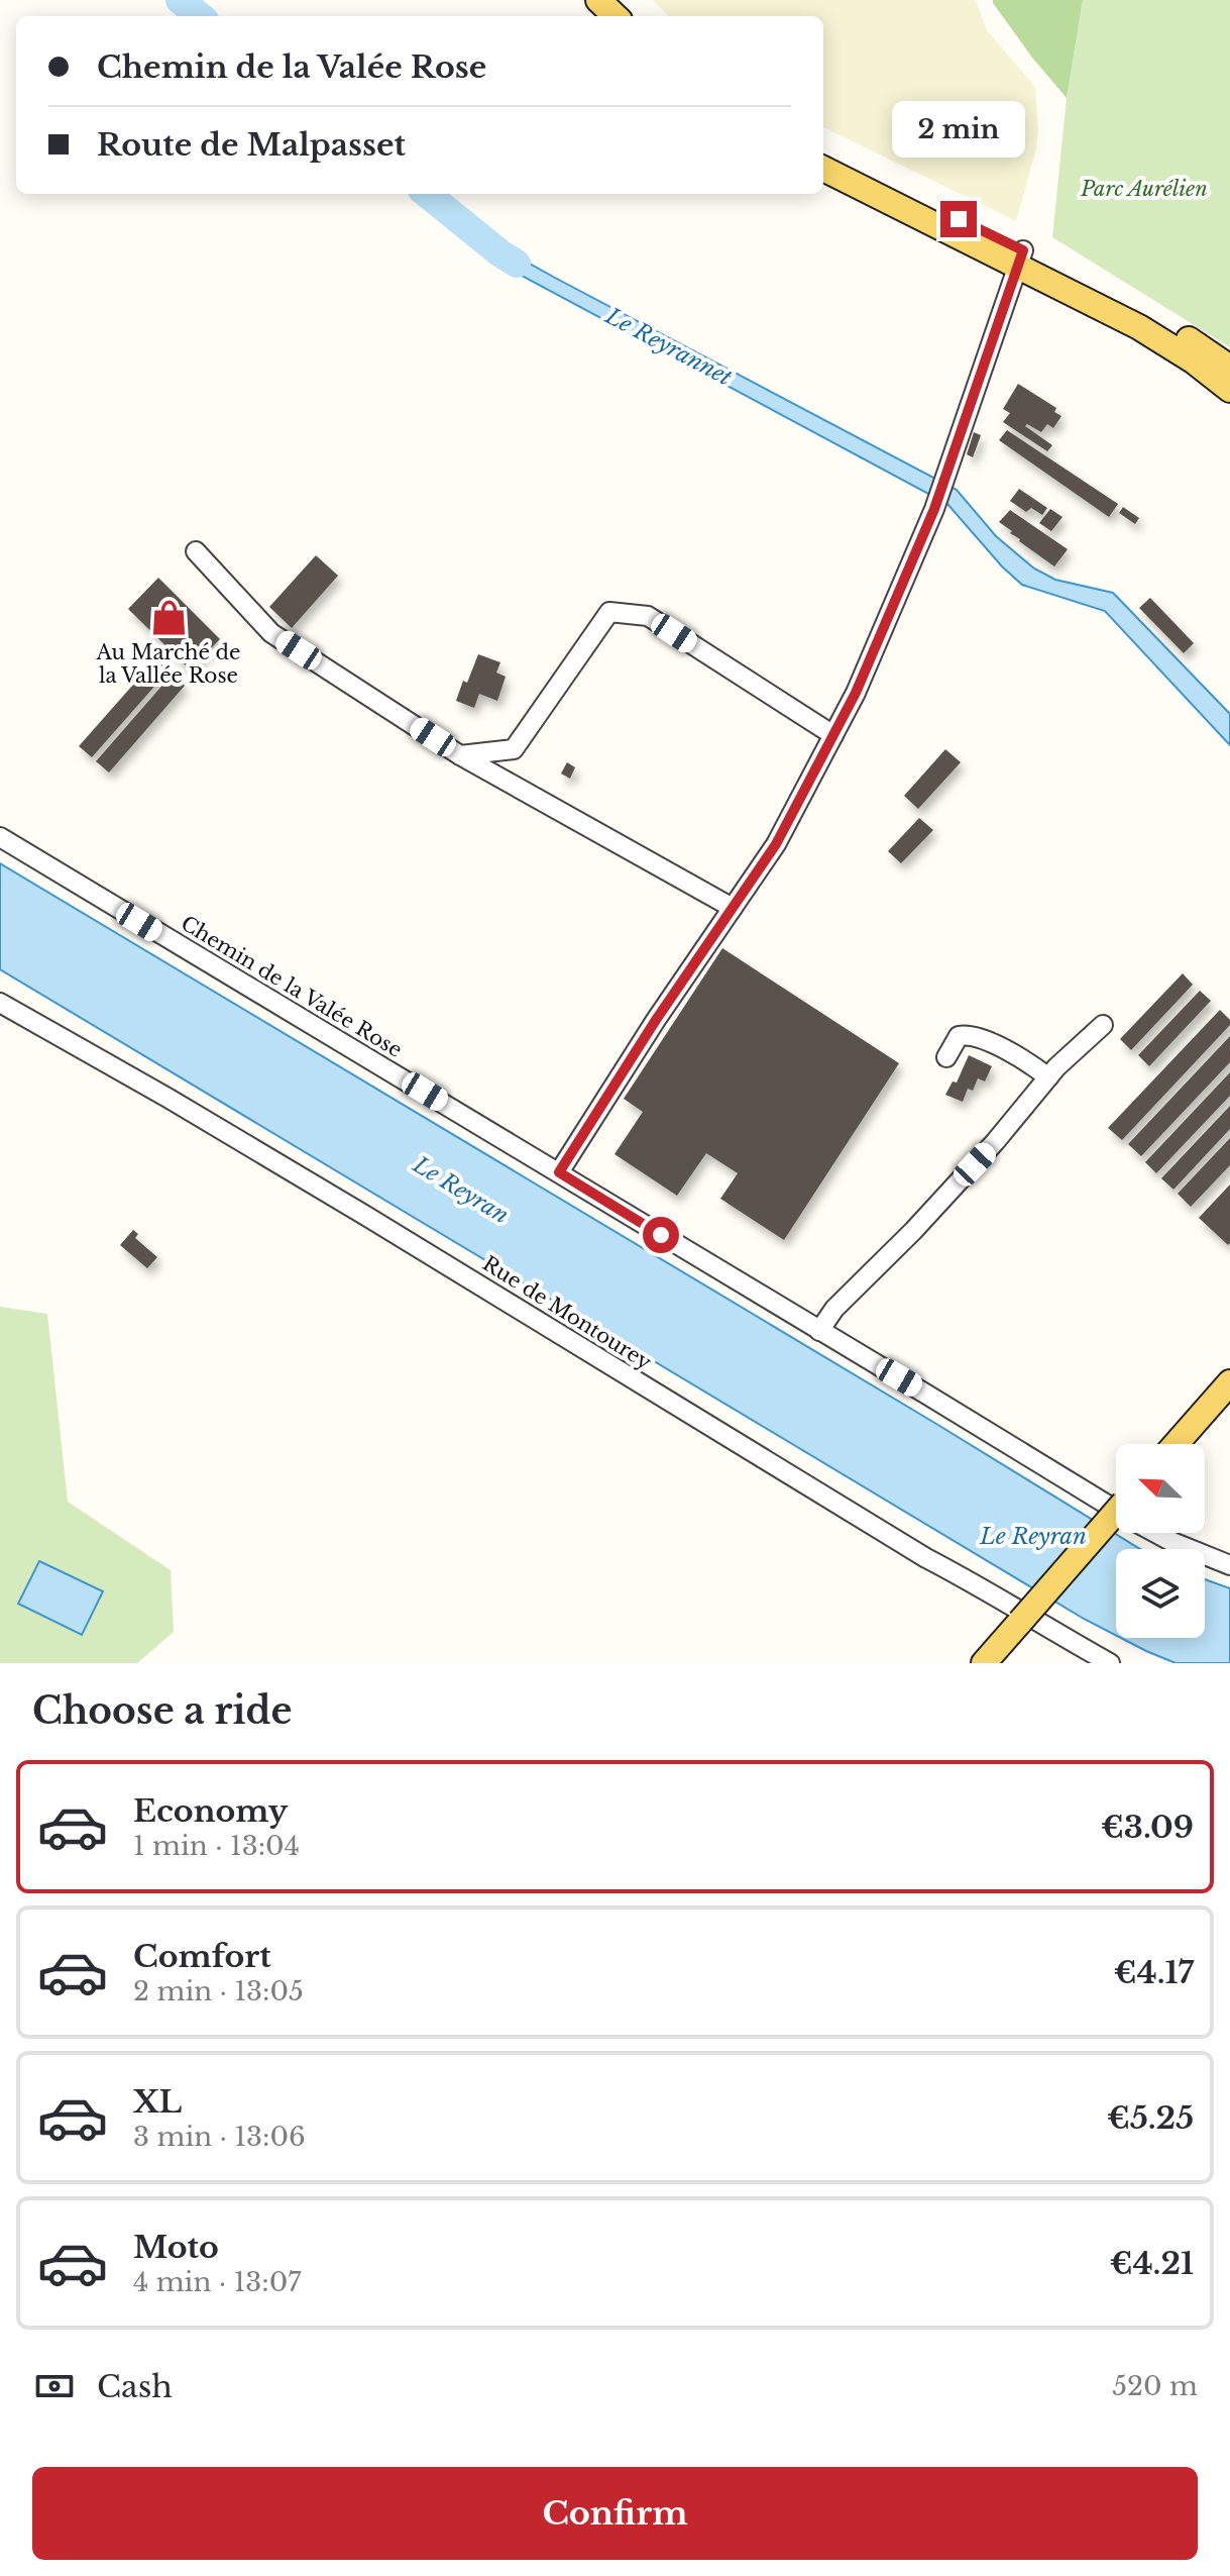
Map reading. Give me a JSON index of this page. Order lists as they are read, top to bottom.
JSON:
{
  "streets": {
    "street": ["Chemin de la Valée Rose", "Rue de Montourey"]
  },
  "water": ["Le Reyrannet", "Le Reyran"],
  "parks": ["Parc Aurélien"],
  "places": {
    "shop": ["Au Marché de la Vallée Rose"]
  },
  "north": "top left",
  "page": {
    "banner": ["Chemin de la Valée Rose", "Route de Malpasset"],
    "bubble": "2 min",
    "heading": "Choose a ride",
    "list": [
      {
        "name": "Economy",
        "note": "1 min · 13:04",
        "value": "€3.09"
      },
      {
        "name": "Comfort",
        "note": "2 min · 13:05",
        "value": "€4.17"
      },
      {
        "name": "XL",
        "note": "3 min · 13:06",
        "value": "€5.25"
      },
      {
        "name": "Moto",
        "note": "4 min · 13:07",
        "value": "€4.21"
      }
    ],
    "pay": ["Cash", "520 m"],
    "buttons": "Confirm"
  }
}
